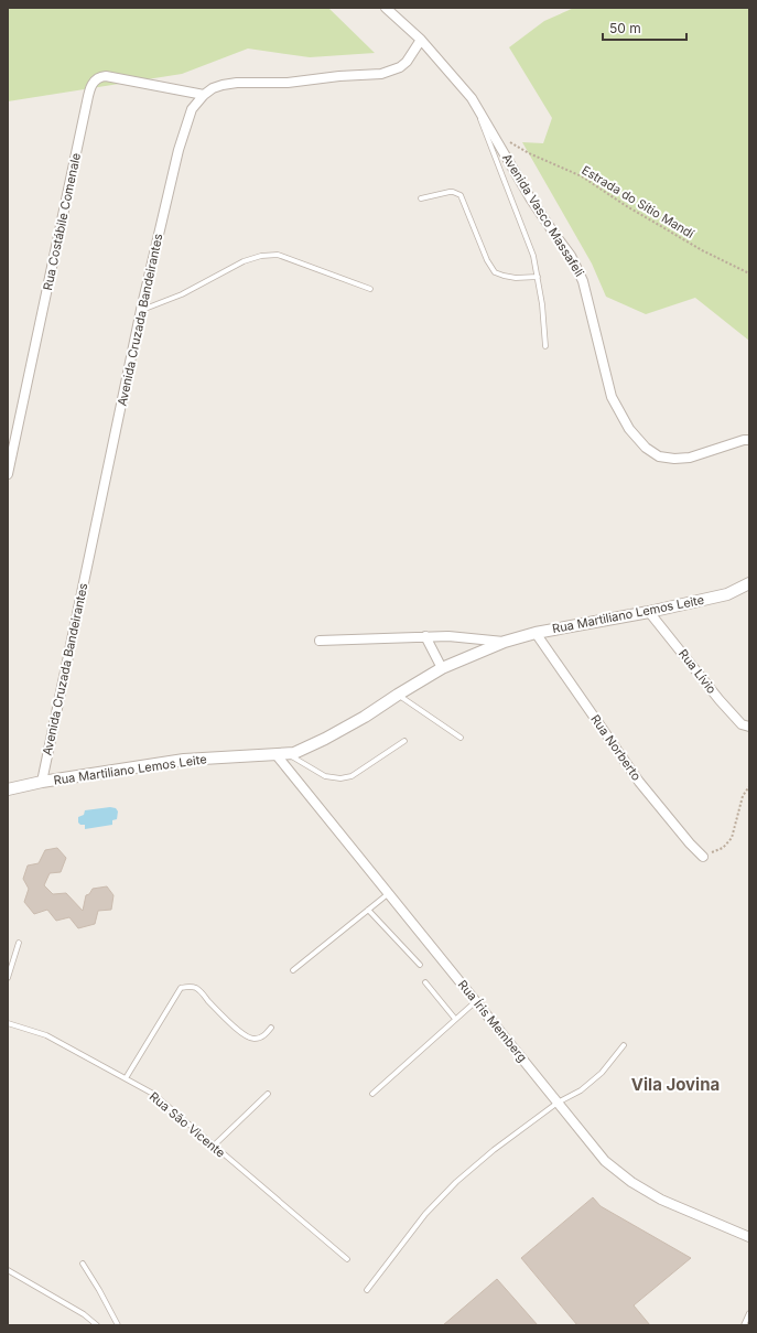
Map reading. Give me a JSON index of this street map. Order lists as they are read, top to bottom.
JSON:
{
  "streets": {
    "street": [
      "Avenida Vasco Massafeli",
      "Rua Costábile Comenale",
      "Avenida Cruzada Bandeirantes",
      "Rua Martiliano Lemos Leite",
      "Rua Lívio",
      "Rua Norberto",
      "Rua Íris Memberg"
    ],
    "lane": ["Rua São Vicente"],
    "path": ["Estrada do Sítio Mandí"]
  },
  "crossings": [
    ["Estrada do Sítio Mandí", "Avenida Vasco Massafeli"],
    ["Avenida Vasco Massafeli", "Avenida Cruzada Bandeirantes"],
    ["Rua Costábile Comenale", "Avenida Cruzada Bandeirantes"],
    ["Avenida Cruzada Bandeirantes", "Rua Martiliano Lemos Leite"],
    ["Rua Martiliano Lemos Leite", "Rua Lívio"],
    ["Rua Martiliano Lemos Leite", "Rua Norberto"],
    ["Rua Martiliano Lemos Leite", "Rua Íris Memberg"]
  ],
  "districts": ["Vila Jovina"],
  "scale_bar": "50 m"
}
